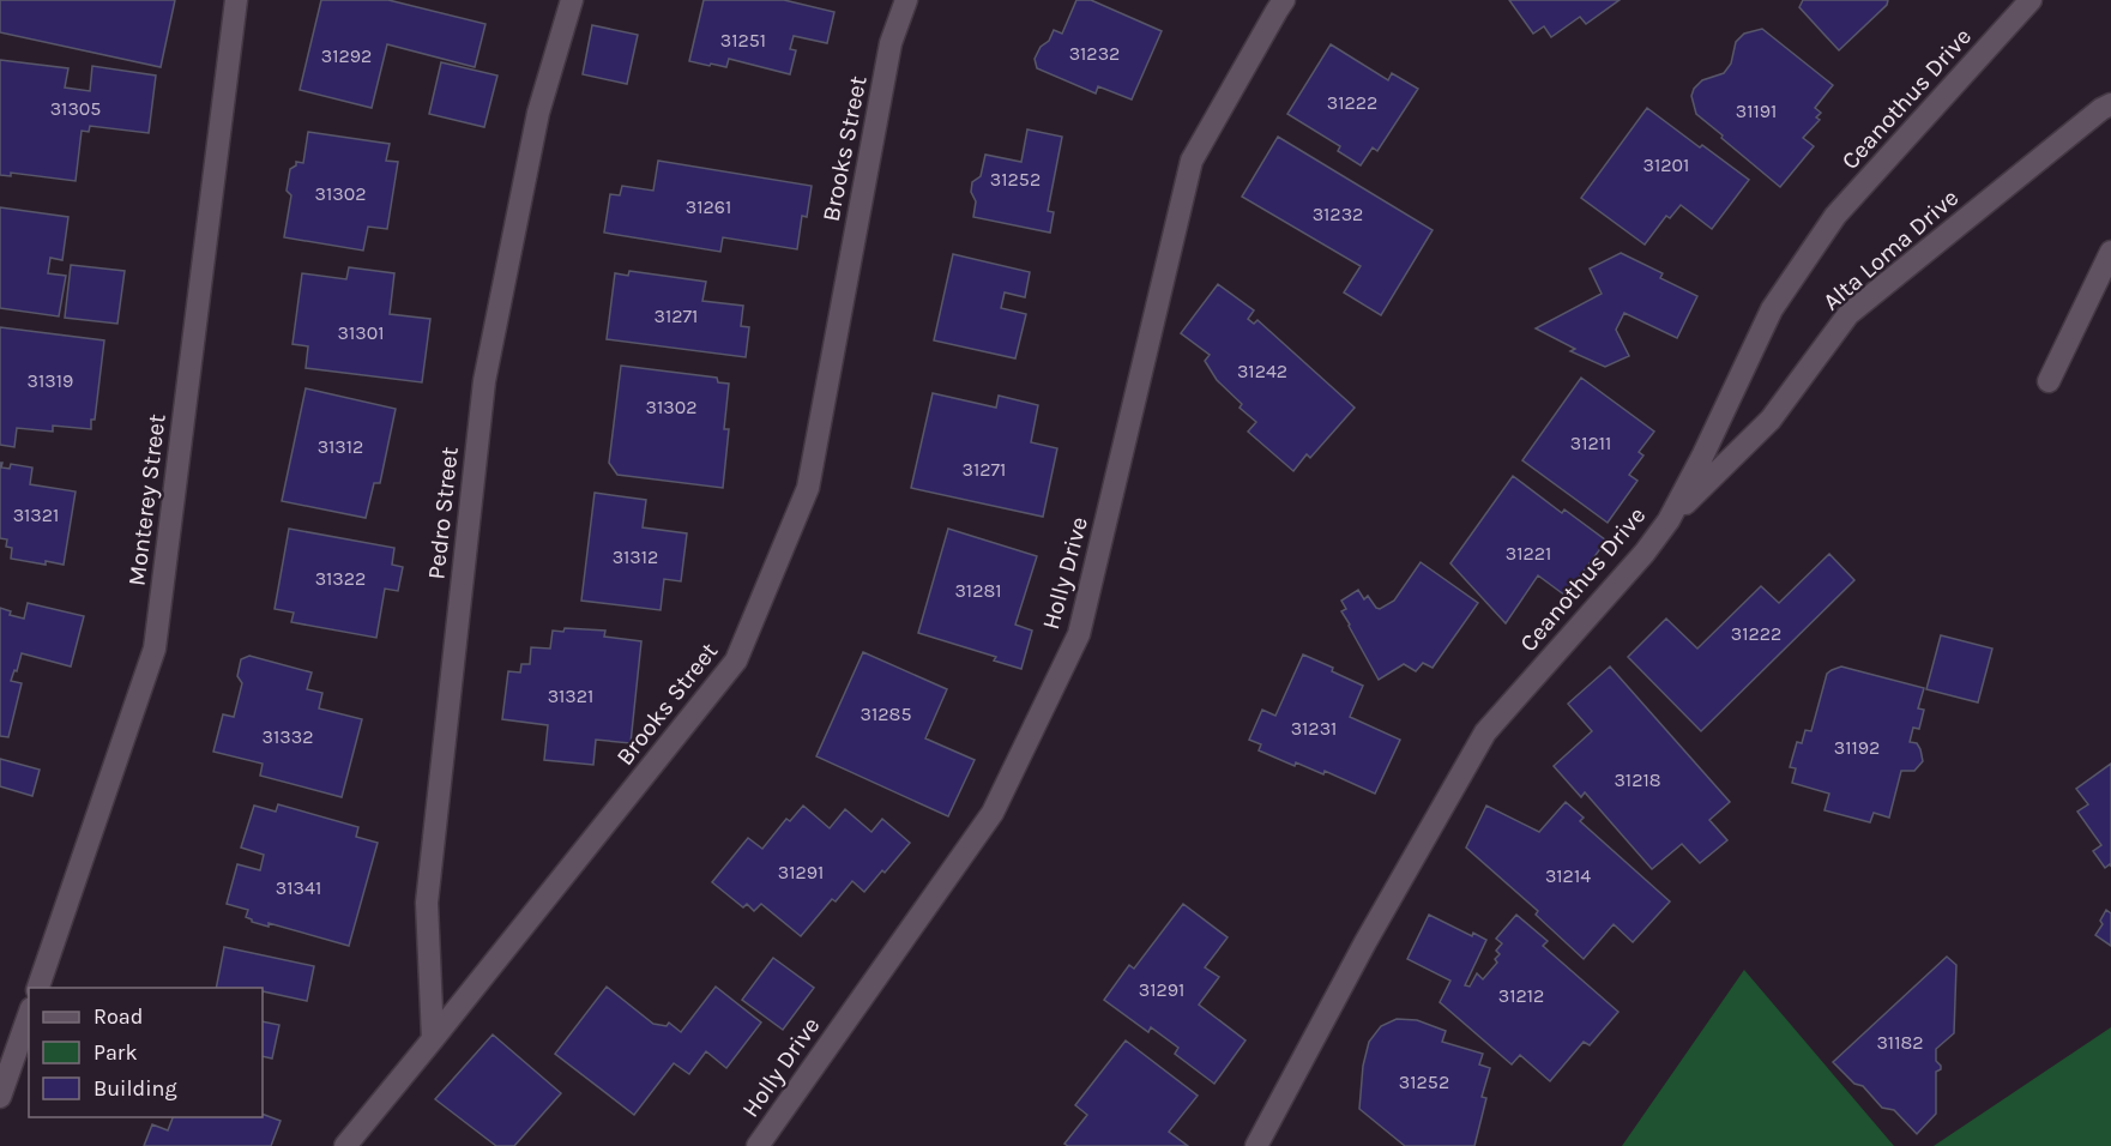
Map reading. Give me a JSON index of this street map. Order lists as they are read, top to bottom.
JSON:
{
  "streets": {
    "street": [
      "Ceanothus Drive",
      "Brooks Street",
      "Alta Loma Drive",
      "Monterey Street",
      "Pedro Street",
      "Holly Drive"
    ]
  },
  "crossings": [
    ["Ceanothus Drive", "Alta Loma Drive"],
    ["Brooks Street", "Pedro Street"]
  ],
  "house_numbers": [
    "31251",
    "31232",
    "31292",
    "31222",
    "31305",
    "31191",
    "31201",
    "31252",
    "31302",
    "31261",
    "31232",
    "31271",
    "31301",
    "31242",
    "31319",
    "31302",
    "31211",
    "31312",
    "31271",
    "31321",
    "31221",
    "31312",
    "31322",
    "31281",
    "31222",
    "31321",
    "31285",
    "31231",
    "31332",
    "31192",
    "31218",
    "31291",
    "31214",
    "31341",
    "31291",
    "31212",
    "31182",
    "31252"
  ],
  "legend": ["Road", "Park", "Building"]
}
